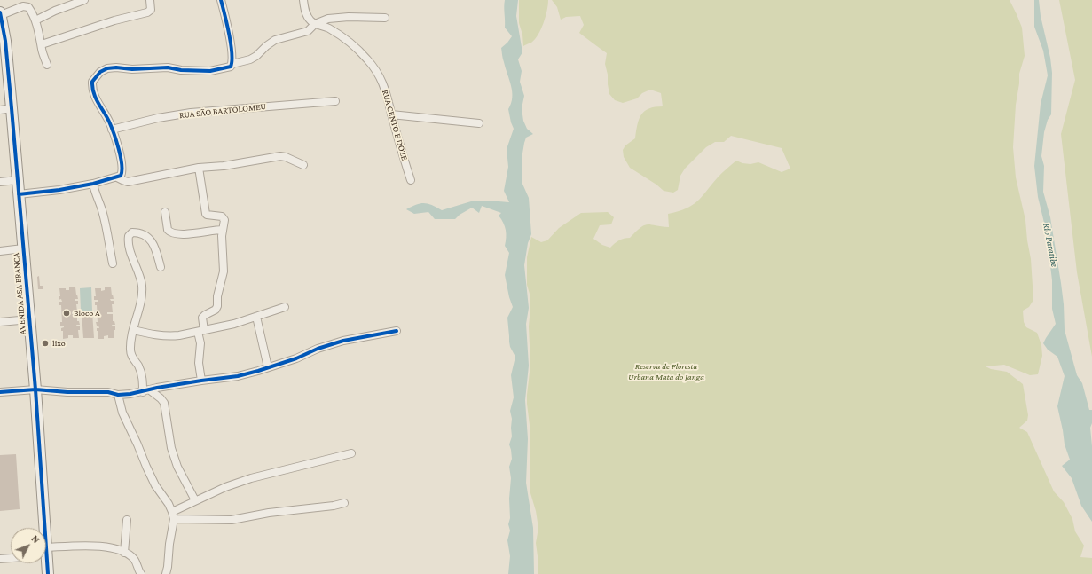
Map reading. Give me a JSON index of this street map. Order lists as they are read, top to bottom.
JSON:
{
  "streets": {
    "street": ["RUA SÃO BARTOLOMEU", "RUA CENTO E DOZE", "AVENIDA ASA BRANCA"]
  },
  "water": ["Rio Paratibe"],
  "parks": ["Reserva de Floresta Urbana Mata do Janga"],
  "places": ["Bloco A", "lixo"],
  "north": "top right"
}
